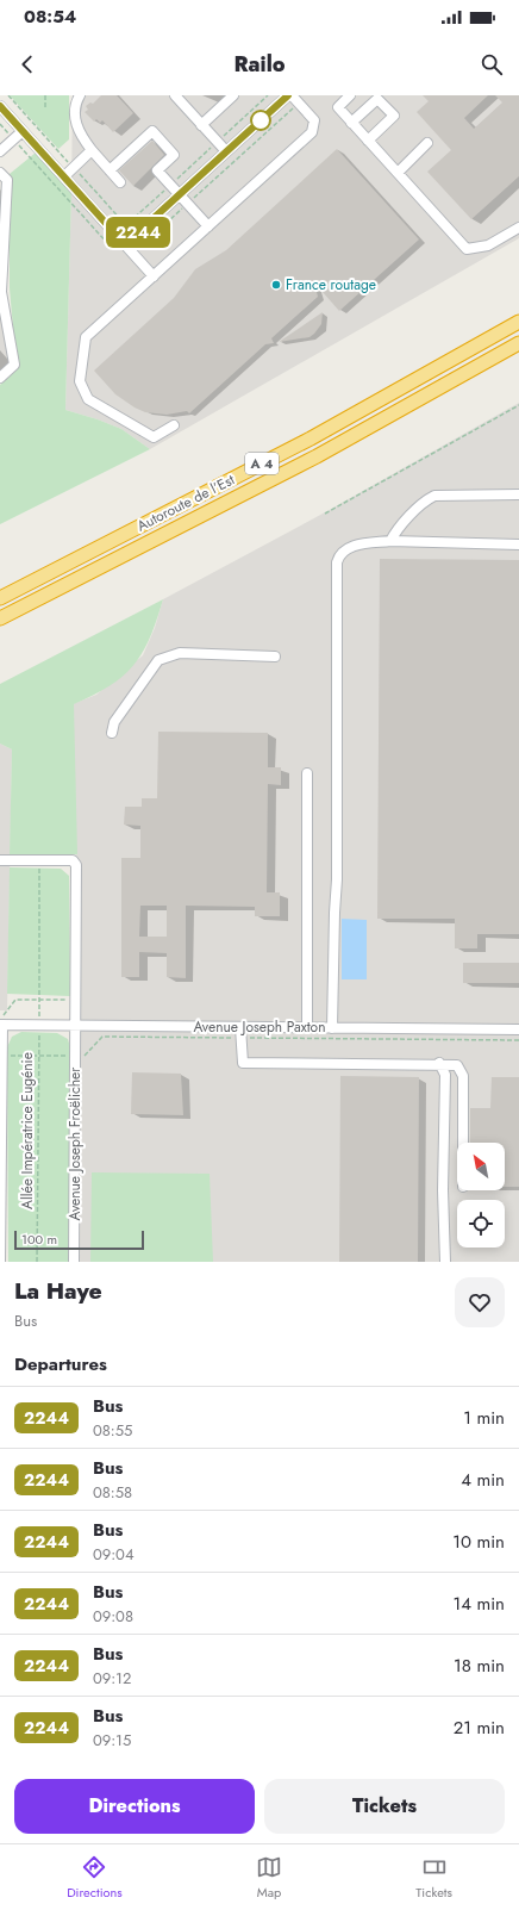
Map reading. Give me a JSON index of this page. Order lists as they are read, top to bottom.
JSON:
{
  "streets": {
    "highway": ["A 4", "Autoroute de l’Est"],
    "street": ["Avenue Joseph Paxton", "Avenue Joseph Froëlicher"],
    "path": ["Allée Impératrice Eugénie"]
  },
  "crossings": [
    ["Avenue Joseph Paxton", "Allée Impératrice Eugénie"],
    ["Avenue Joseph Paxton", "Avenue Joseph Froëlicher"],
    ["Allée Impératrice Eugénie", "Avenue Joseph Froëlicher"]
  ],
  "places": ["France routage"],
  "lines": ["bus line 2244"],
  "scale_bar": "100 m",
  "north": "top left",
  "page": {
    "status": "08:54",
    "header": "Railo",
    "on_map": "2244",
    "scale": "100 m",
    "heading": [
      ["La Haye", "Bus"],
      "Departures"
    ],
    "list": [
      {
        "mark": "2244",
        "name": "Bus",
        "note": "08:55",
        "value": "1 min"
      },
      {
        "mark": "2244",
        "name": "Bus",
        "note": "08:58",
        "value": "4 min"
      },
      {
        "mark": "2244",
        "name": "Bus",
        "note": "09:04",
        "value": "10 min"
      },
      {
        "mark": "2244",
        "name": "Bus",
        "note": "09:08",
        "value": "14 min"
      },
      {
        "mark": "2244",
        "name": "Bus",
        "note": "09:12",
        "value": "18 min"
      },
      {
        "mark": "2244",
        "name": "Bus",
        "note": "09:15",
        "value": "21 min"
      }
    ],
    "buttons": ["Directions", "Tickets"],
    "tabs": ["Directions", "Map", "Tickets"]
  }
}
